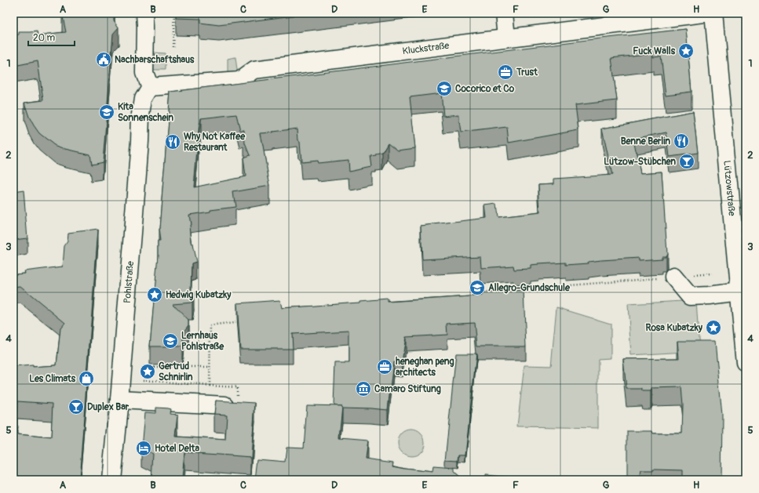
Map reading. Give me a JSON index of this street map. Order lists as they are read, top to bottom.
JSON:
{
  "streets": {
    "street": ["Kluckstraße", "Lützowstraße", "Pohlstraße"]
  },
  "crossings": [
    ["Kluckstraße", "Pohlstraße"]
  ],
  "places": {
    "place": [
      "Fuck Walls",
      "Hedwig Kubatzky",
      "Rosa Kubatzky",
      "Gertrud Schnirlin"
    ],
    "public building": ["Nachbarschaftshaus"],
    "office": ["Trust", "heneghan peng architects"],
    "school or university": [
      "Cocorico et Co",
      "Kita Sonnenschein",
      "Allegro-Grundschule",
      "Lernhaus Pohlstraße"
    ],
    "restaurant": ["Benne Berlin", "Why Not Kaffee Restaurant"],
    "bar": ["Lützow-Stübchen", "Duplex Bar"],
    "shop": ["Les Climats"],
    "museum": ["Camaro Stiftung"],
    "hotel": ["Hotel Delta"]
  },
  "scale_bar": "20 m",
  "grid": {
    "columns": [
      "A",
      "B",
      "C",
      "D",
      "E",
      "F",
      "G",
      "H"
    ],
    "rows": [
      "1",
      "2",
      "3",
      "4",
      "5"
    ]
  }
}
